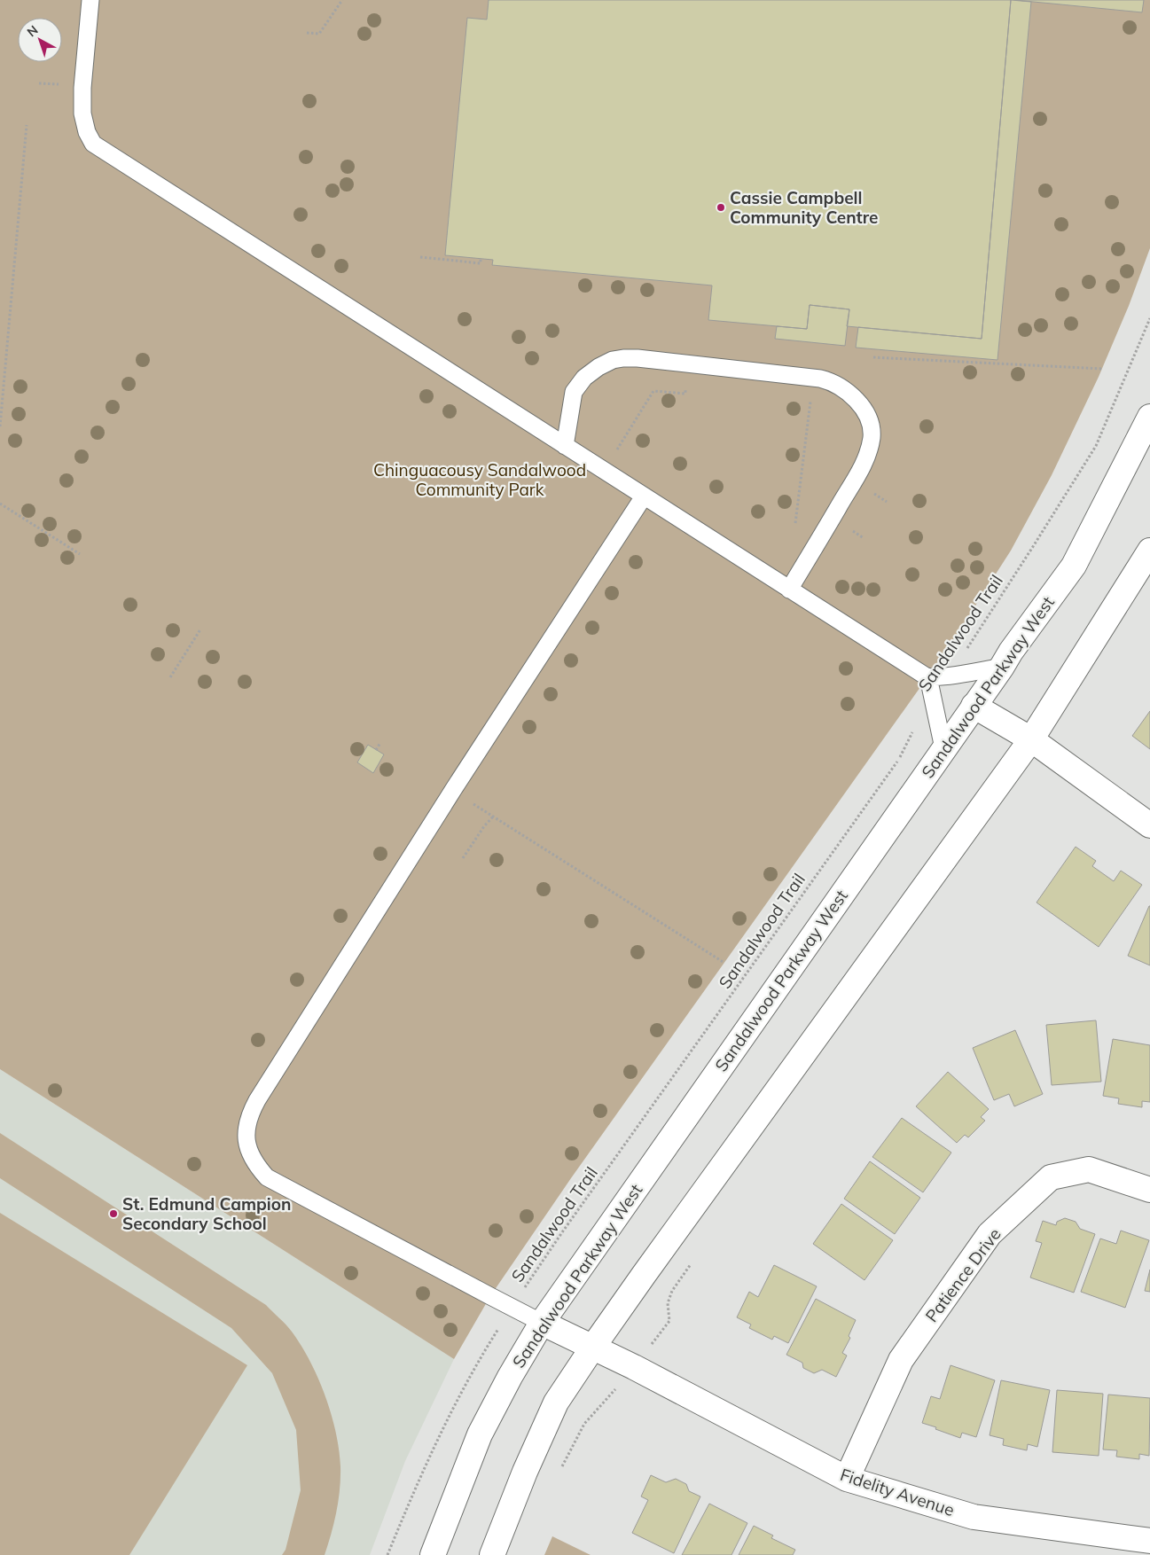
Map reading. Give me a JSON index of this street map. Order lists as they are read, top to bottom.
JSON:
{
  "streets": {
    "main road": ["Sandalwood Parkway West", "Patience Drive", "Fidelity Avenue"],
    "path": ["Sandalwood Trail"]
  },
  "crossings": [
    ["Sandalwood Parkway West", "Fidelity Avenue"],
    ["Patience Drive", "Fidelity Avenue"]
  ],
  "parks": ["Chinguacousy Sandalwood Community Park"],
  "places": ["Cassie Campbell Community Centre", "St. Edmund Campion Secondary School"],
  "north": "top left"
}
